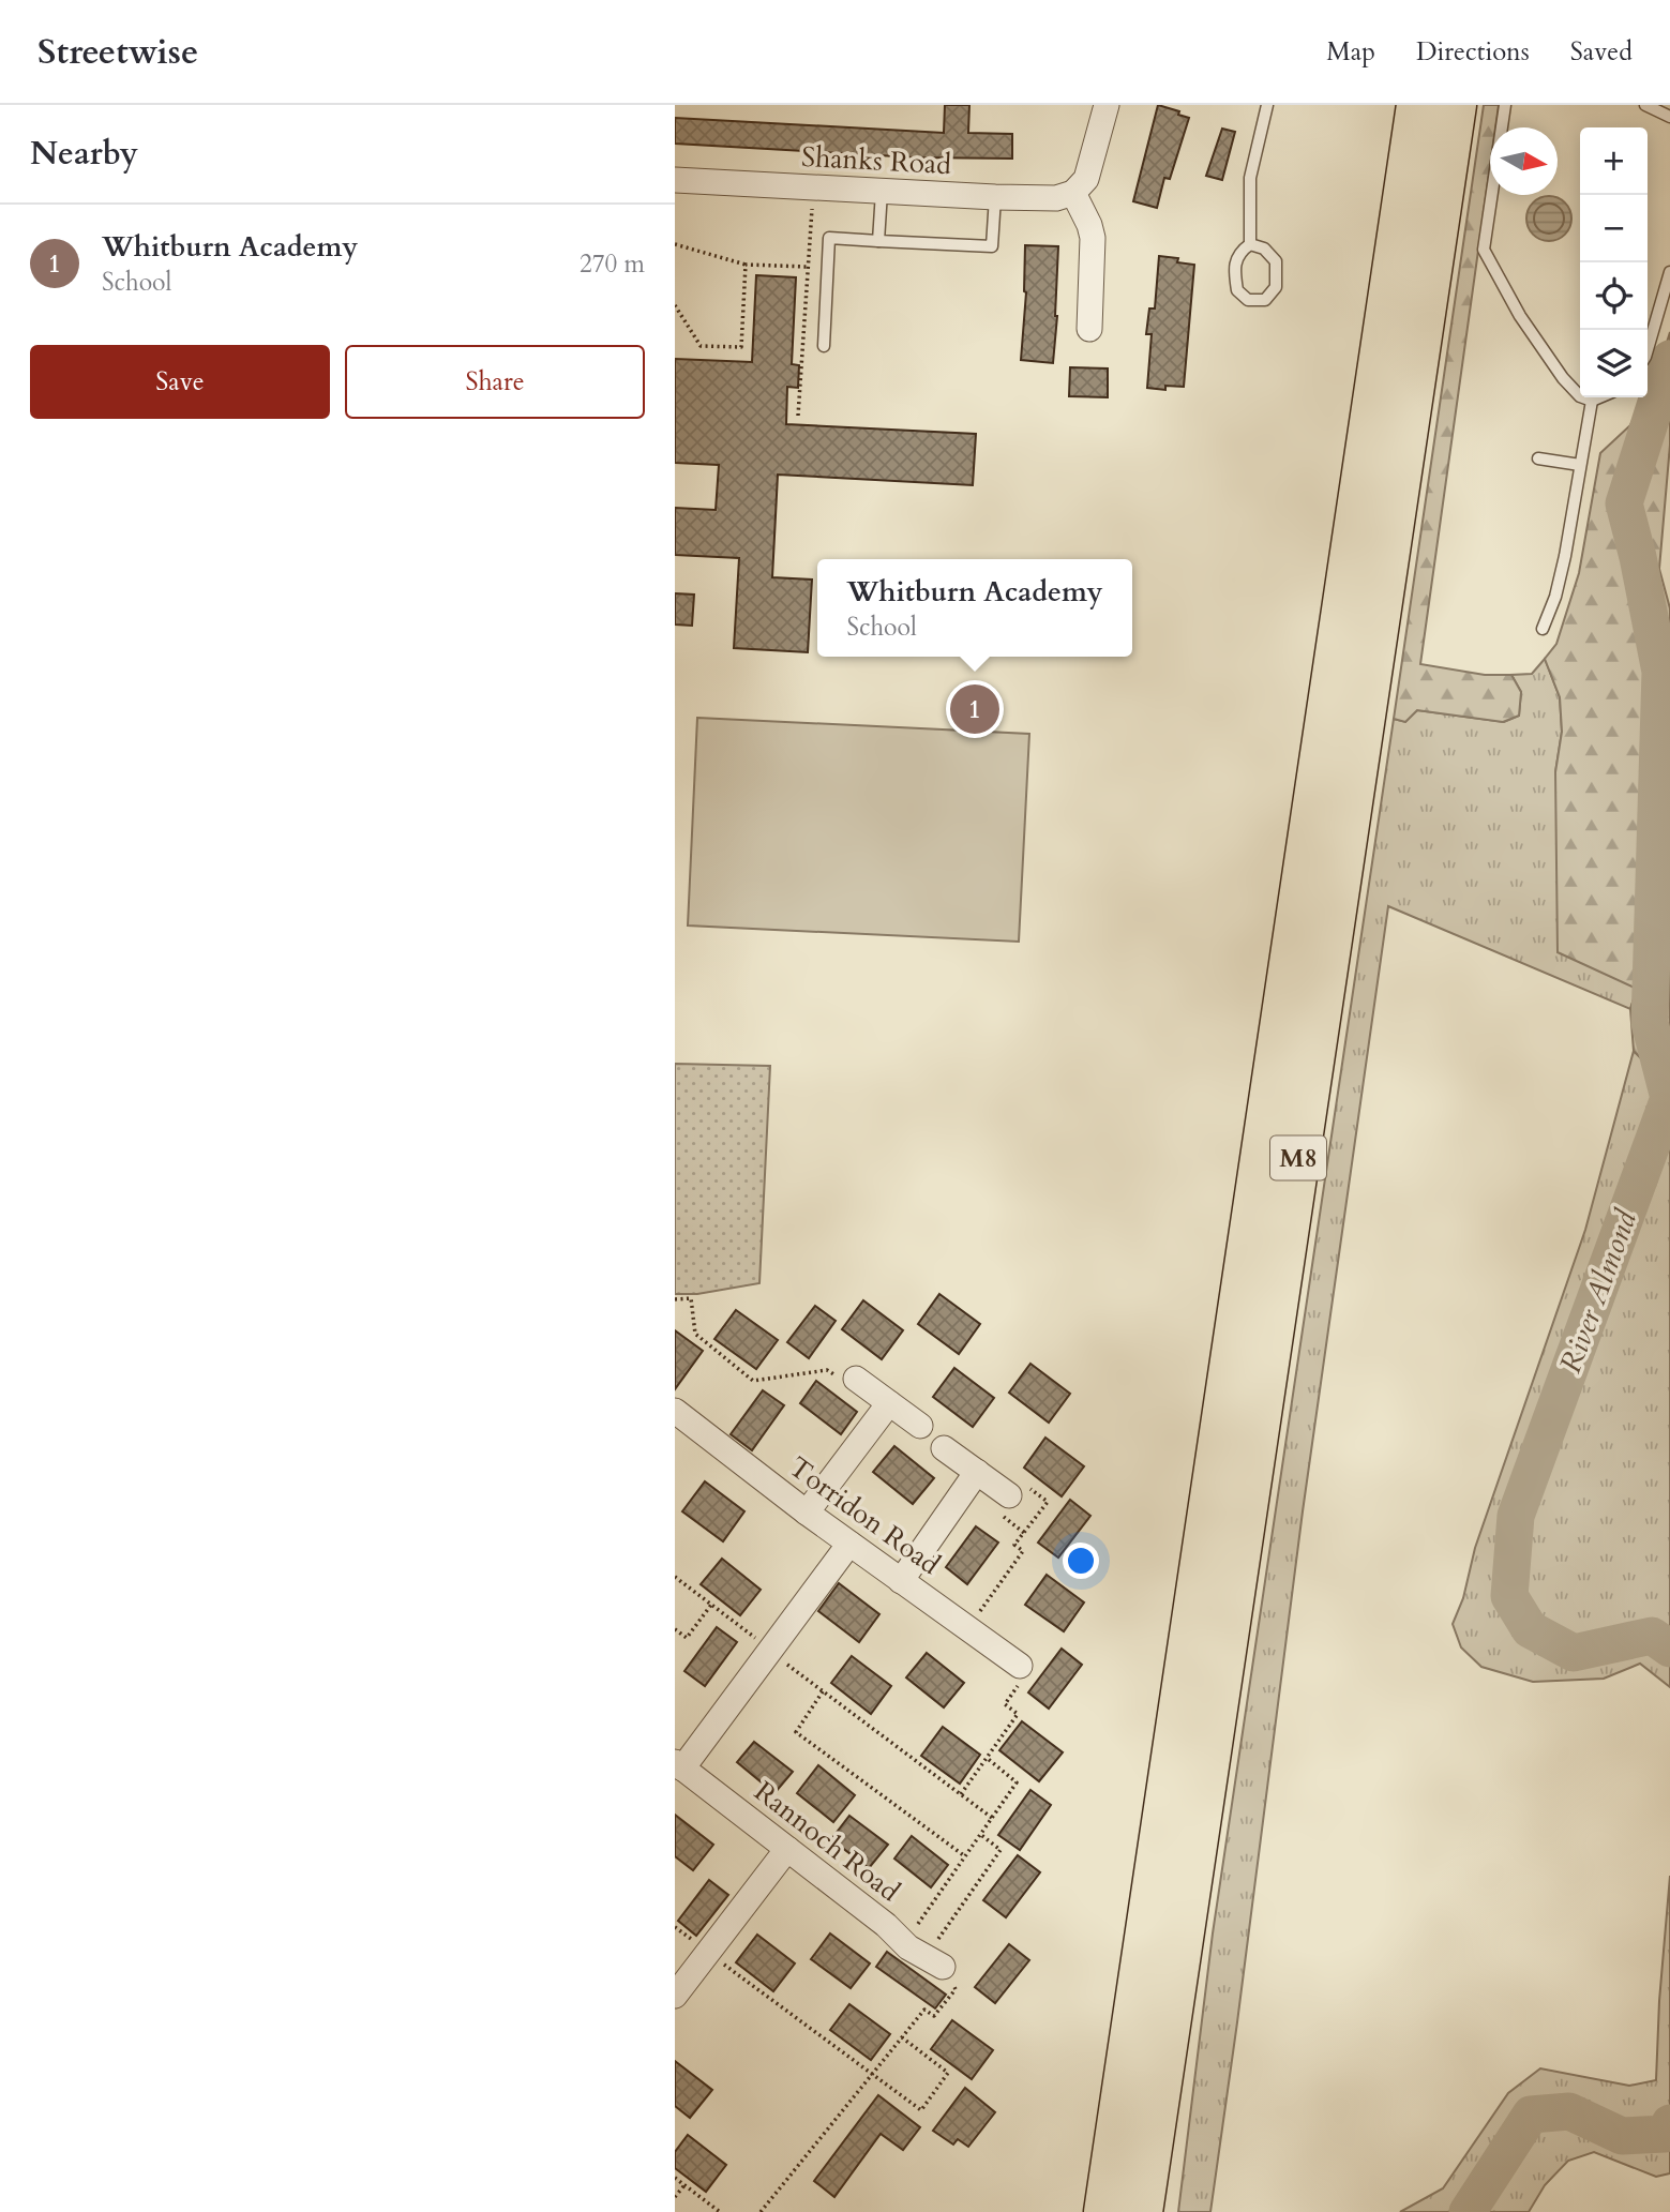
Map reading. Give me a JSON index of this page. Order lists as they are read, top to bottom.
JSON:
{
  "streets": {
    "highway": ["M8"],
    "street": ["Shanks Road", "Torridon Road", "Rannoch Road"]
  },
  "water": ["River Almond"],
  "north": "right",
  "page": {
    "header": "Streetwise",
    "nav": ["Map", "Directions", "Saved"],
    "heading": "Nearby",
    "map_buttons": ["+", "−"],
    "list": [
      {
        "mark": "1",
        "name": "Whitburn Academy",
        "note": "School",
        "value": "270 m"
      }
    ],
    "buttons": ["Save", "Share"],
    "popup": ["Whitburn Academy", "School"],
    "pins": "1"
  }
}
